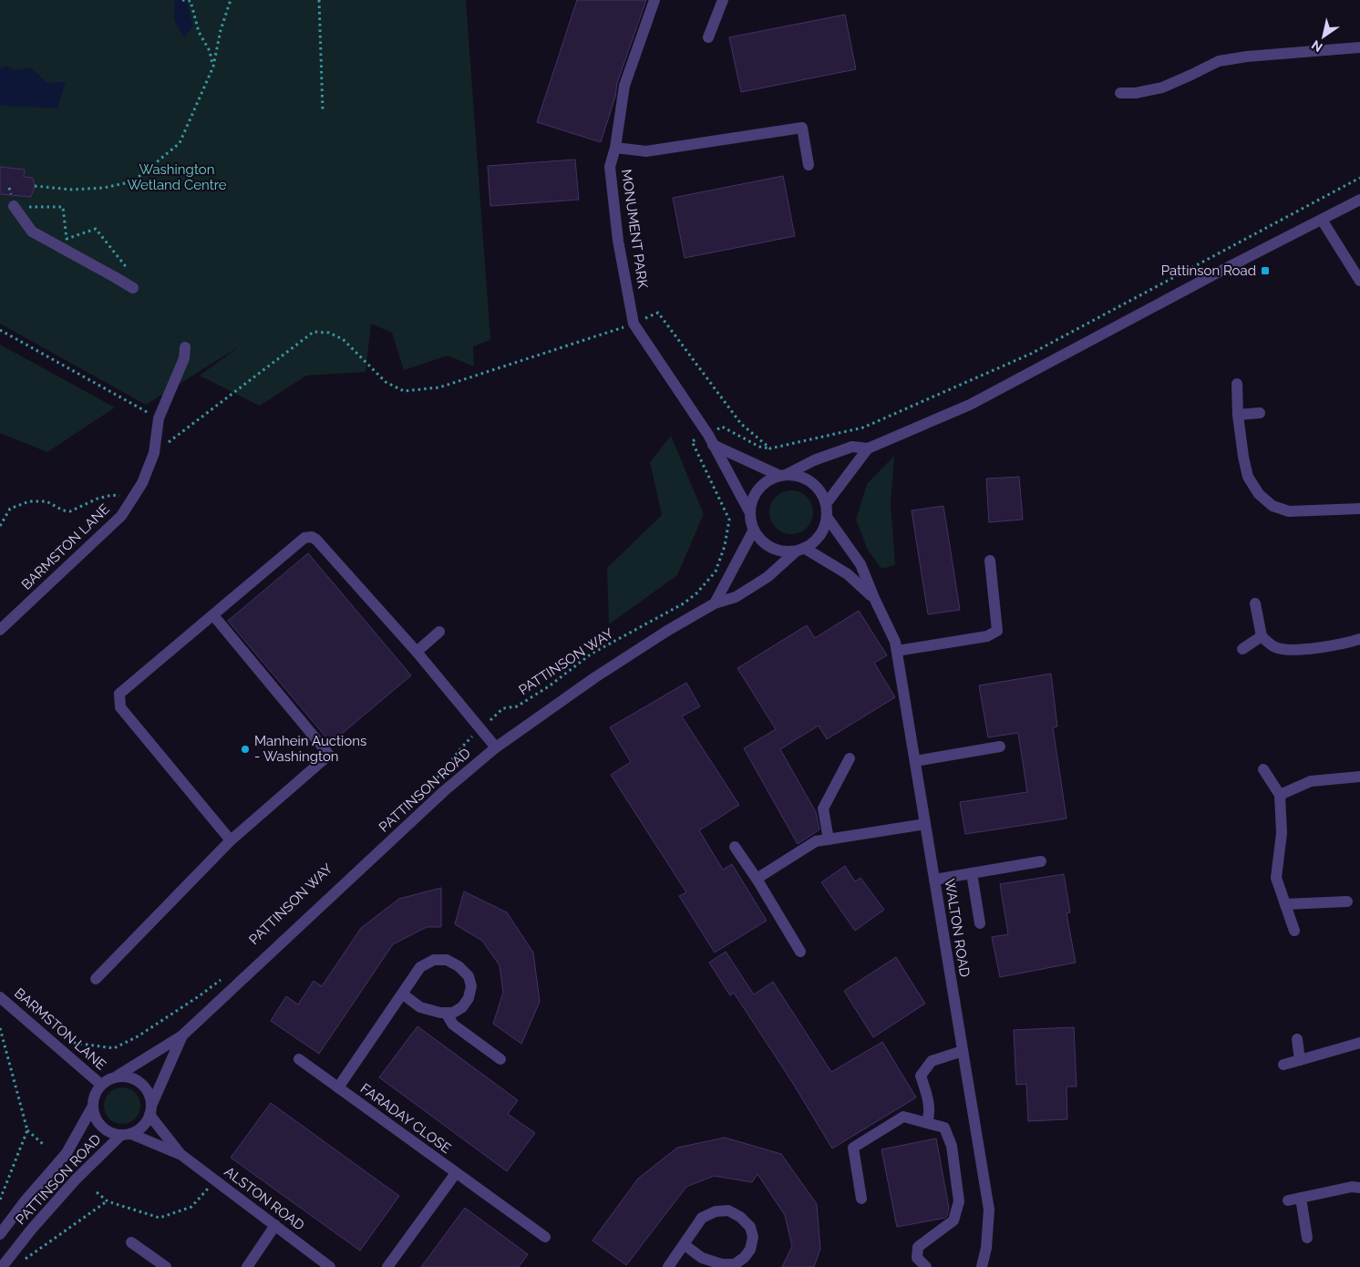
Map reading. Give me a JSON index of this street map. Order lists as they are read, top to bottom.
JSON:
{
  "streets": {
    "street": [
      "MONUMENT PARK",
      "BARMSTON LANE",
      "PATTINSON ROAD",
      "WALTON ROAD",
      "FARADAY CLOSE",
      "ALSTON ROAD"
    ],
    "path": ["PATTINSON WAY"]
  },
  "crossings": [
    ["MONUMENT PARK", "PATTINSON WAY"],
    ["MONUMENT PARK", "PATTINSON ROAD"],
    ["MONUMENT PARK", "WALTON ROAD"],
    ["BARMSTON LANE", "PATTINSON ROAD"],
    ["BARMSTON LANE", "ALSTON ROAD"],
    ["PATTINSON ROAD", "WALTON ROAD"],
    ["PATTINSON ROAD", "ALSTON ROAD"]
  ],
  "parks": ["Washington Wetland Centre"],
  "places": {
    "transit": ["Pattinson Road"],
    "other": ["Manhein Auctions - Washington"]
  },
  "north": "bottom left"
}
